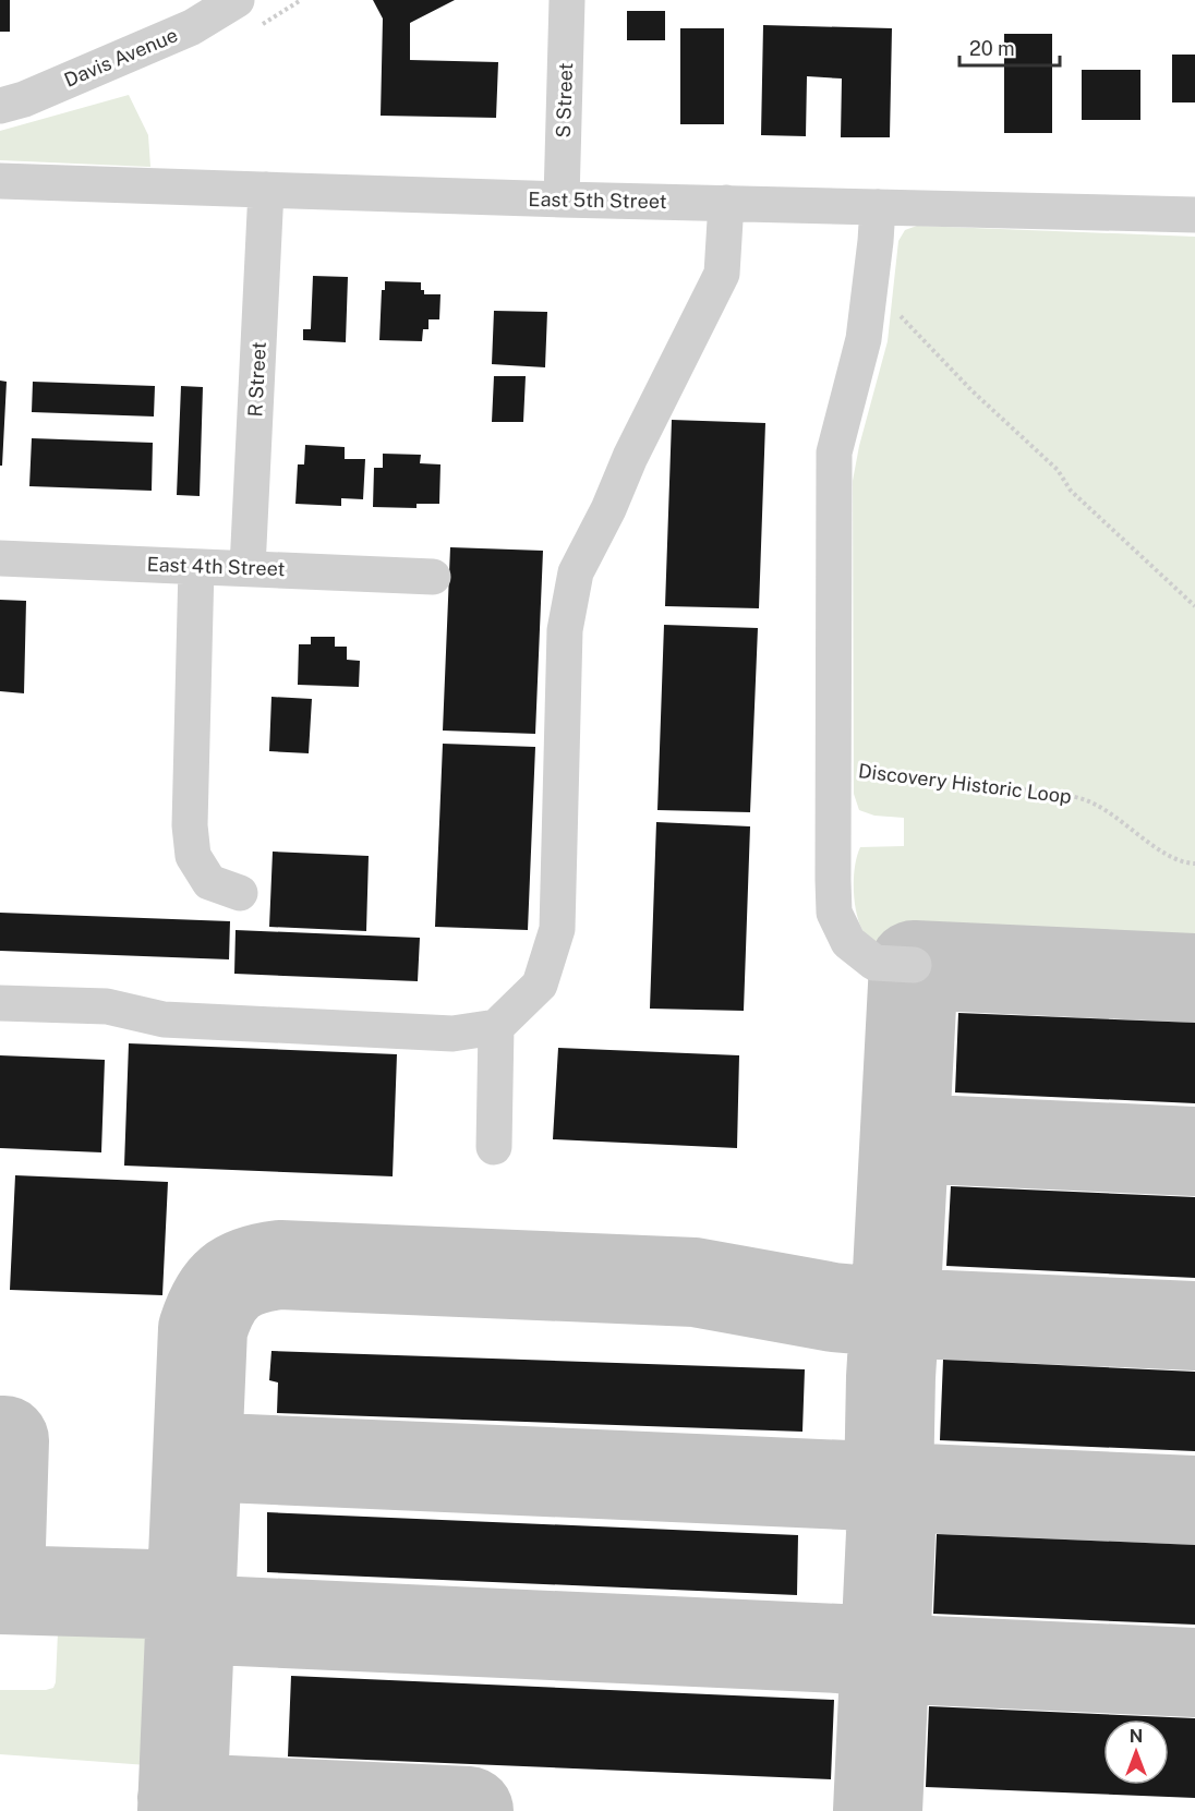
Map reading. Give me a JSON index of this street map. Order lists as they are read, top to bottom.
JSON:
{
  "streets": {
    "street": [
      "Davis Avenue",
      "S Street",
      "East 5th Street",
      "R Street",
      "East 4th Street"
    ],
    "path": ["Discovery Historic Loop"]
  },
  "crossings": [
    ["S Street", "East 5th Street"],
    ["East 5th Street", "R Street"],
    ["R Street", "East 4th Street"]
  ],
  "scale_bar": "20 m",
  "north": "top"
}
